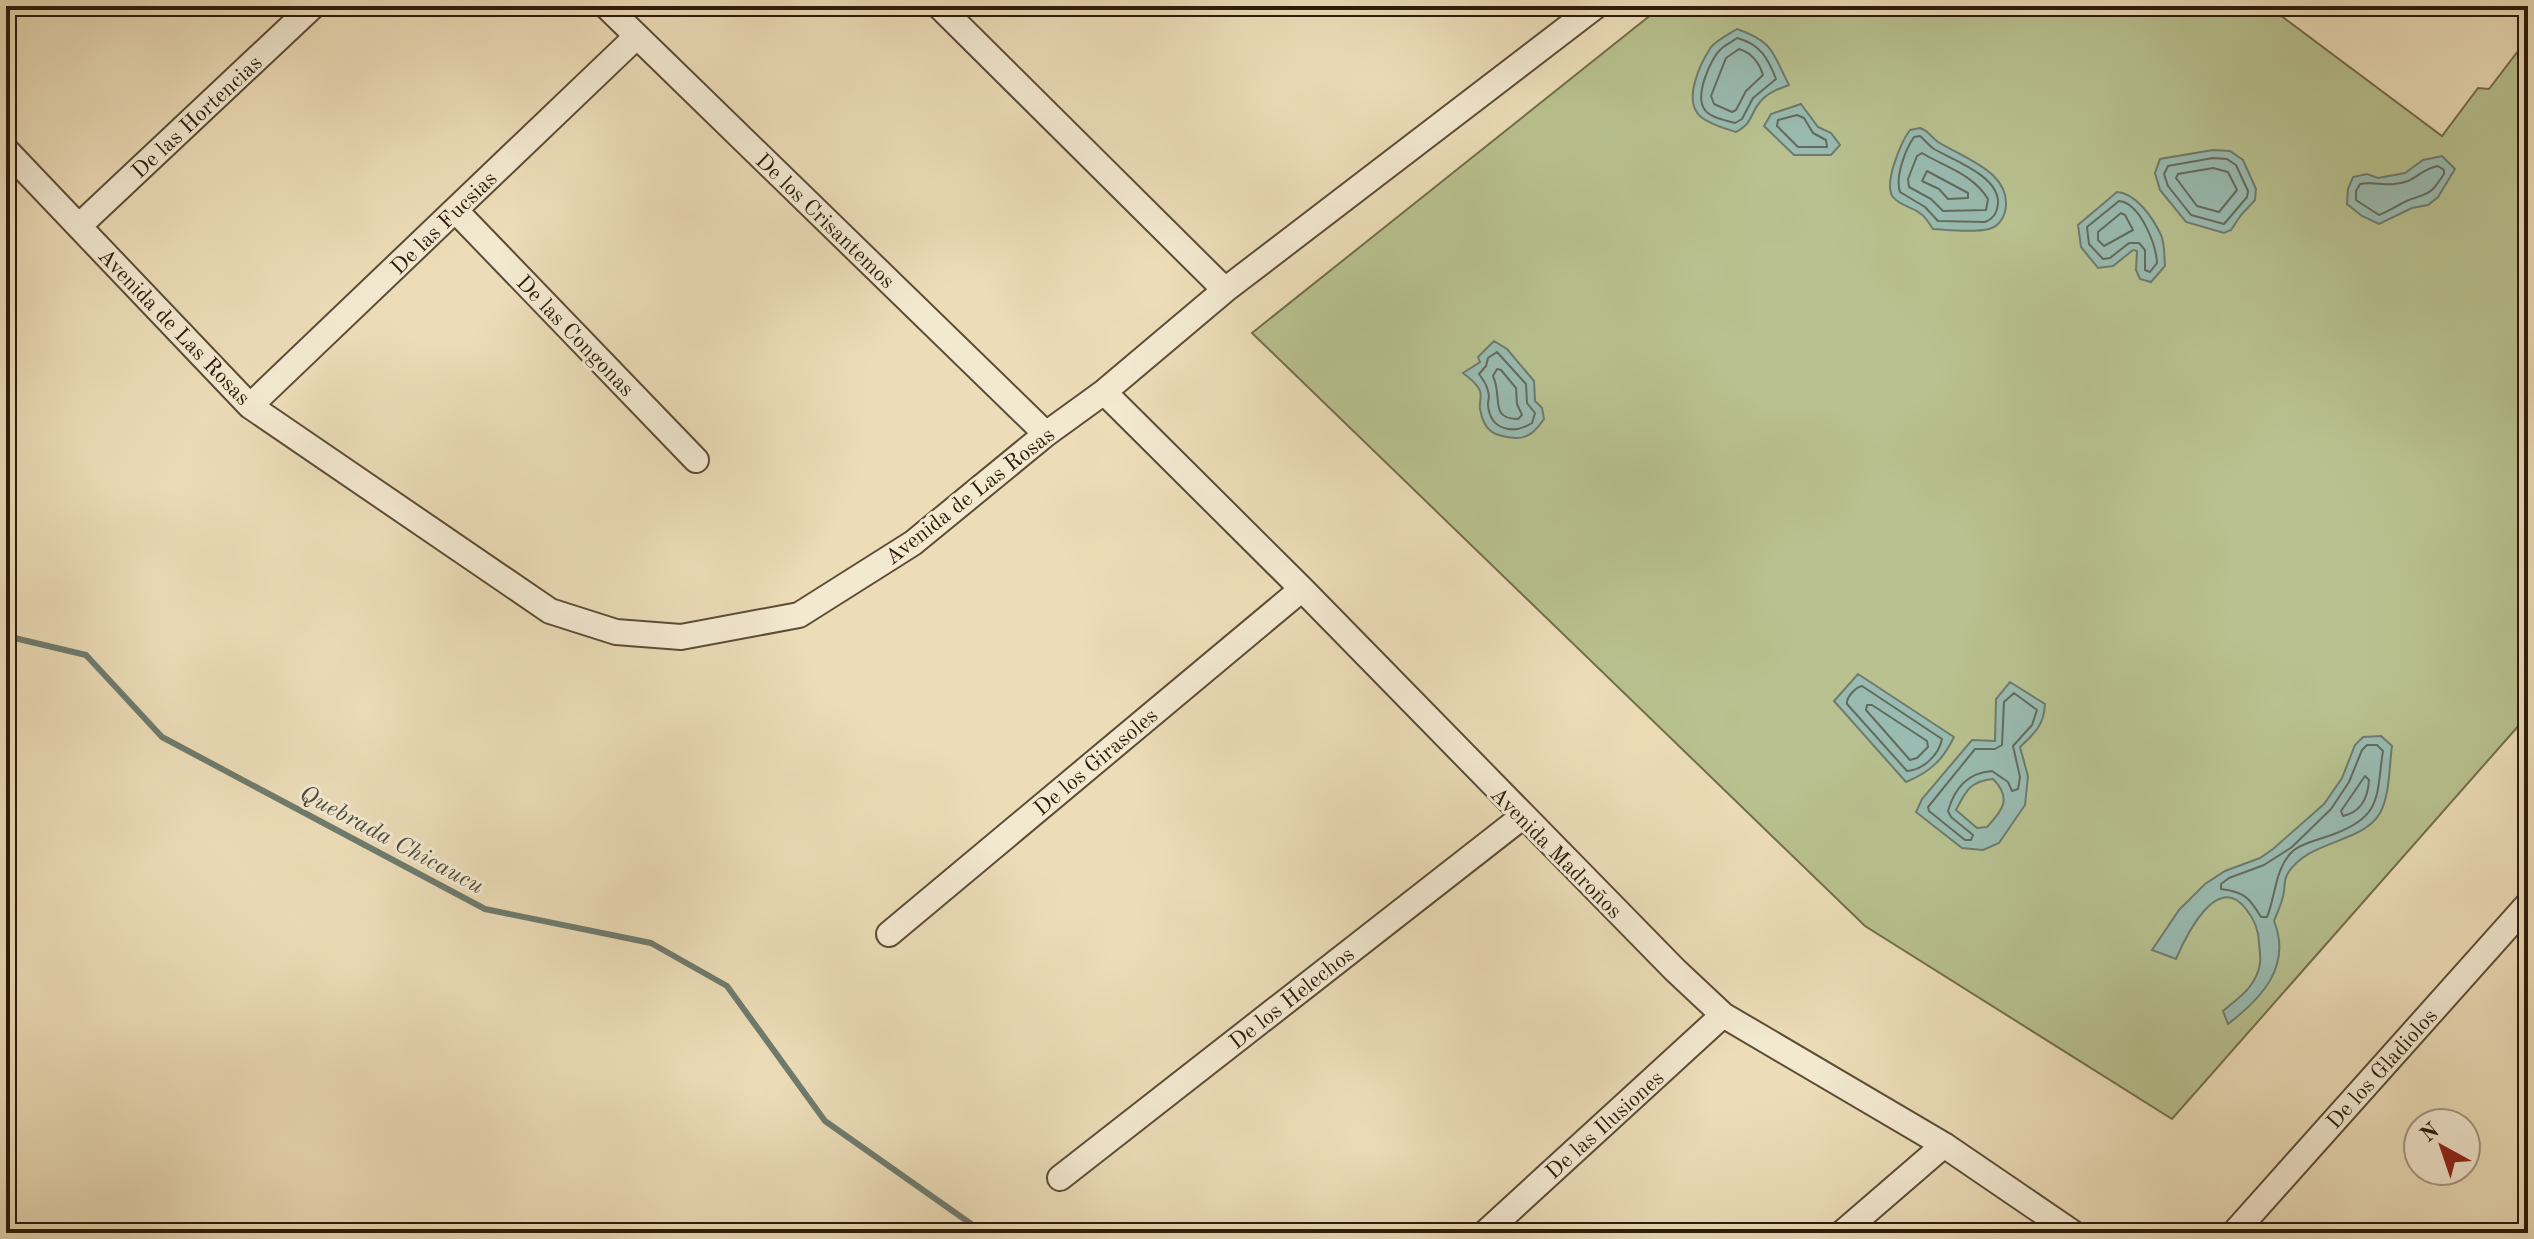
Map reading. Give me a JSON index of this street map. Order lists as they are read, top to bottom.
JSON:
{
  "streets": {
    "street": [
      "De las Hortencias",
      "De los Crisantemos",
      "De las Fucsias",
      "Avenida de Las Rosas",
      "De las Congonas",
      "De los Girasoles",
      "Avenida Madroños",
      "De los Helechos",
      "De los Gladiolos",
      "De las Ilusiones"
    ]
  },
  "crossings": [
    ["De las Hortencias", "Avenida de Las Rosas"],
    ["De los Crisantemos", "De las Fucsias"],
    ["De los Crisantemos", "Avenida de Las Rosas"],
    ["De las Fucsias", "Avenida de Las Rosas"],
    ["De las Fucsias", "De las Congonas"],
    ["Avenida de Las Rosas", "Avenida Madroños"],
    ["De los Girasoles", "Avenida Madroños"],
    ["Avenida Madroños", "De los Helechos"],
    ["Avenida Madroños", "De las Ilusiones"]
  ],
  "water": ["Quebrada Chicaucu"],
  "north": "top left"
}
